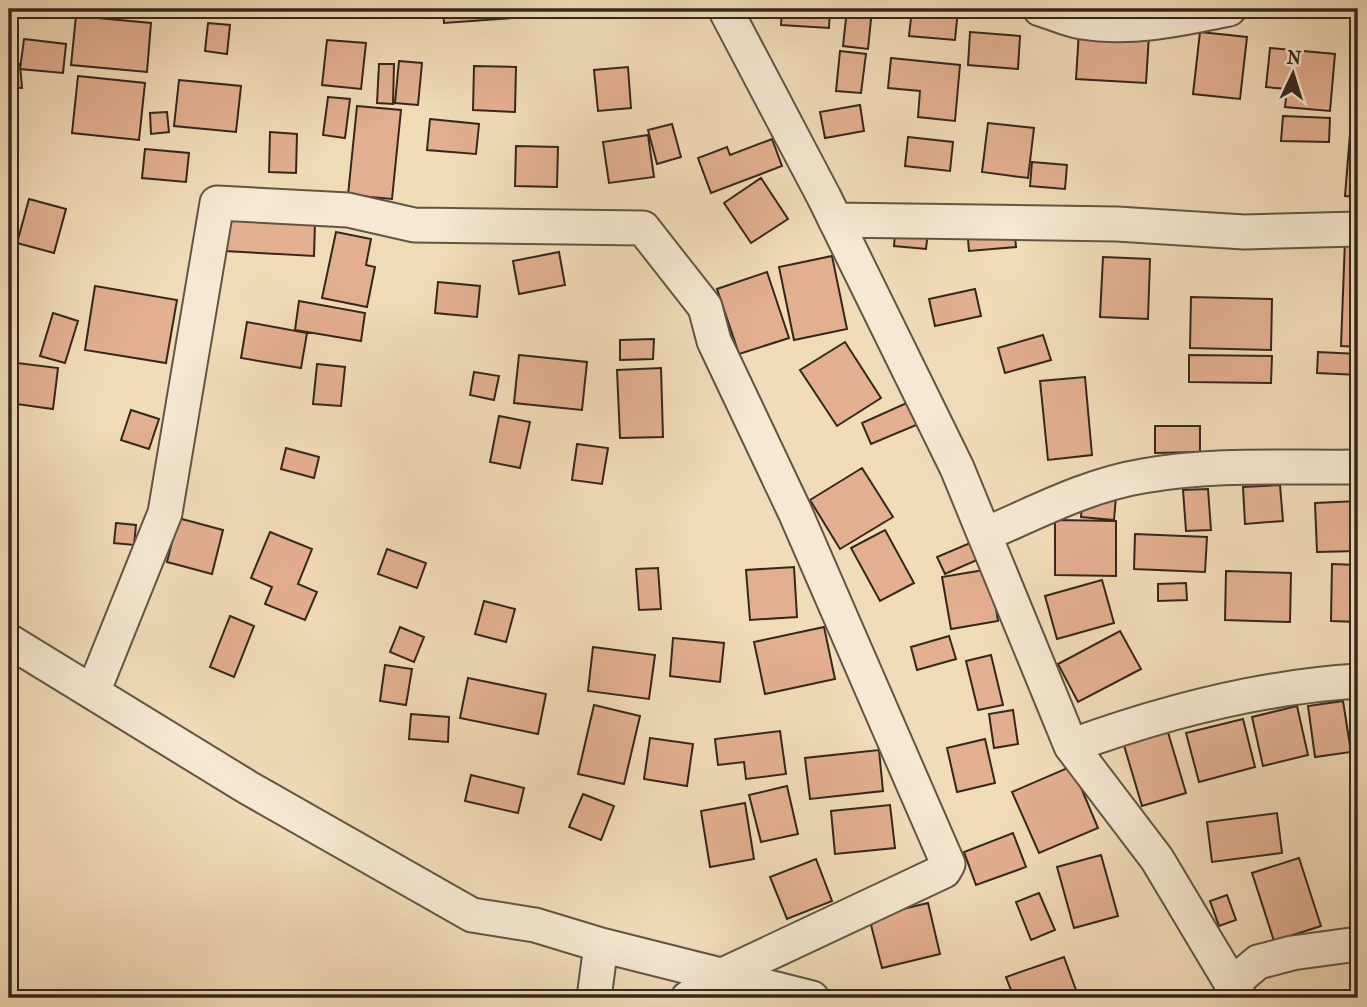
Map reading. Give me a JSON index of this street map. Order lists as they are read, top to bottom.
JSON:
{
  "north": "top"
}
